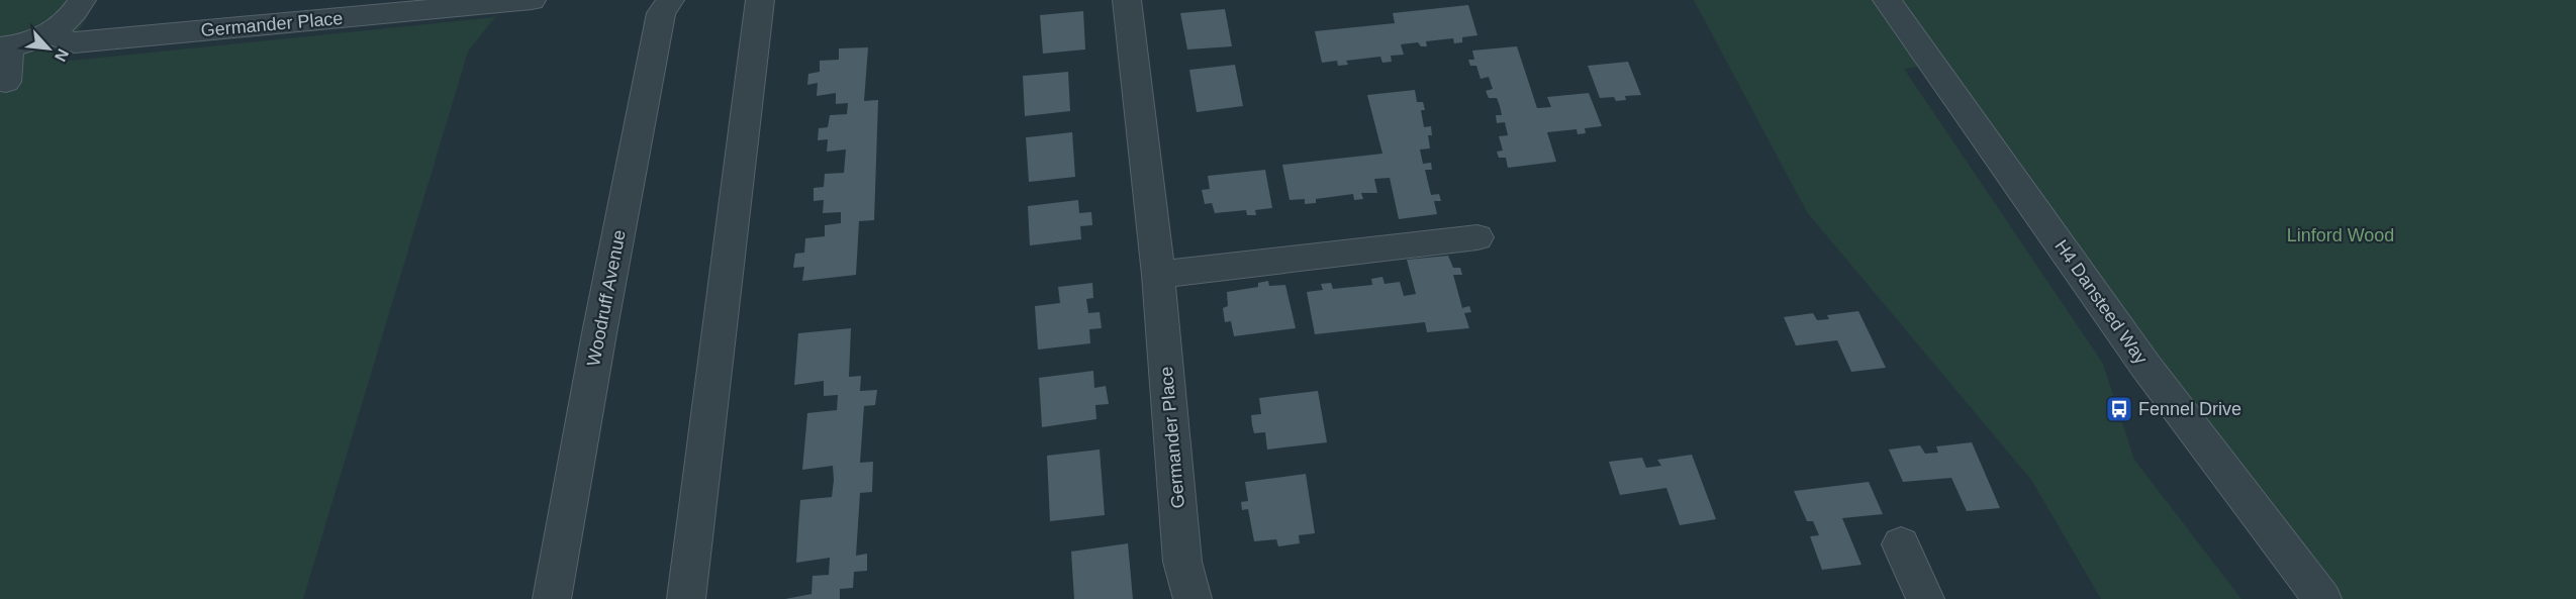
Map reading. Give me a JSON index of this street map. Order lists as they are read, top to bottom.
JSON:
{
  "streets": {
    "street": ["Germander Place", "Woodruff Avenue", "H4 Dansteed Way"]
  },
  "parks": ["Linford Wood"],
  "places": {
    "bus stop": ["Fennel Drive"]
  },
  "north": "bottom right"
}
